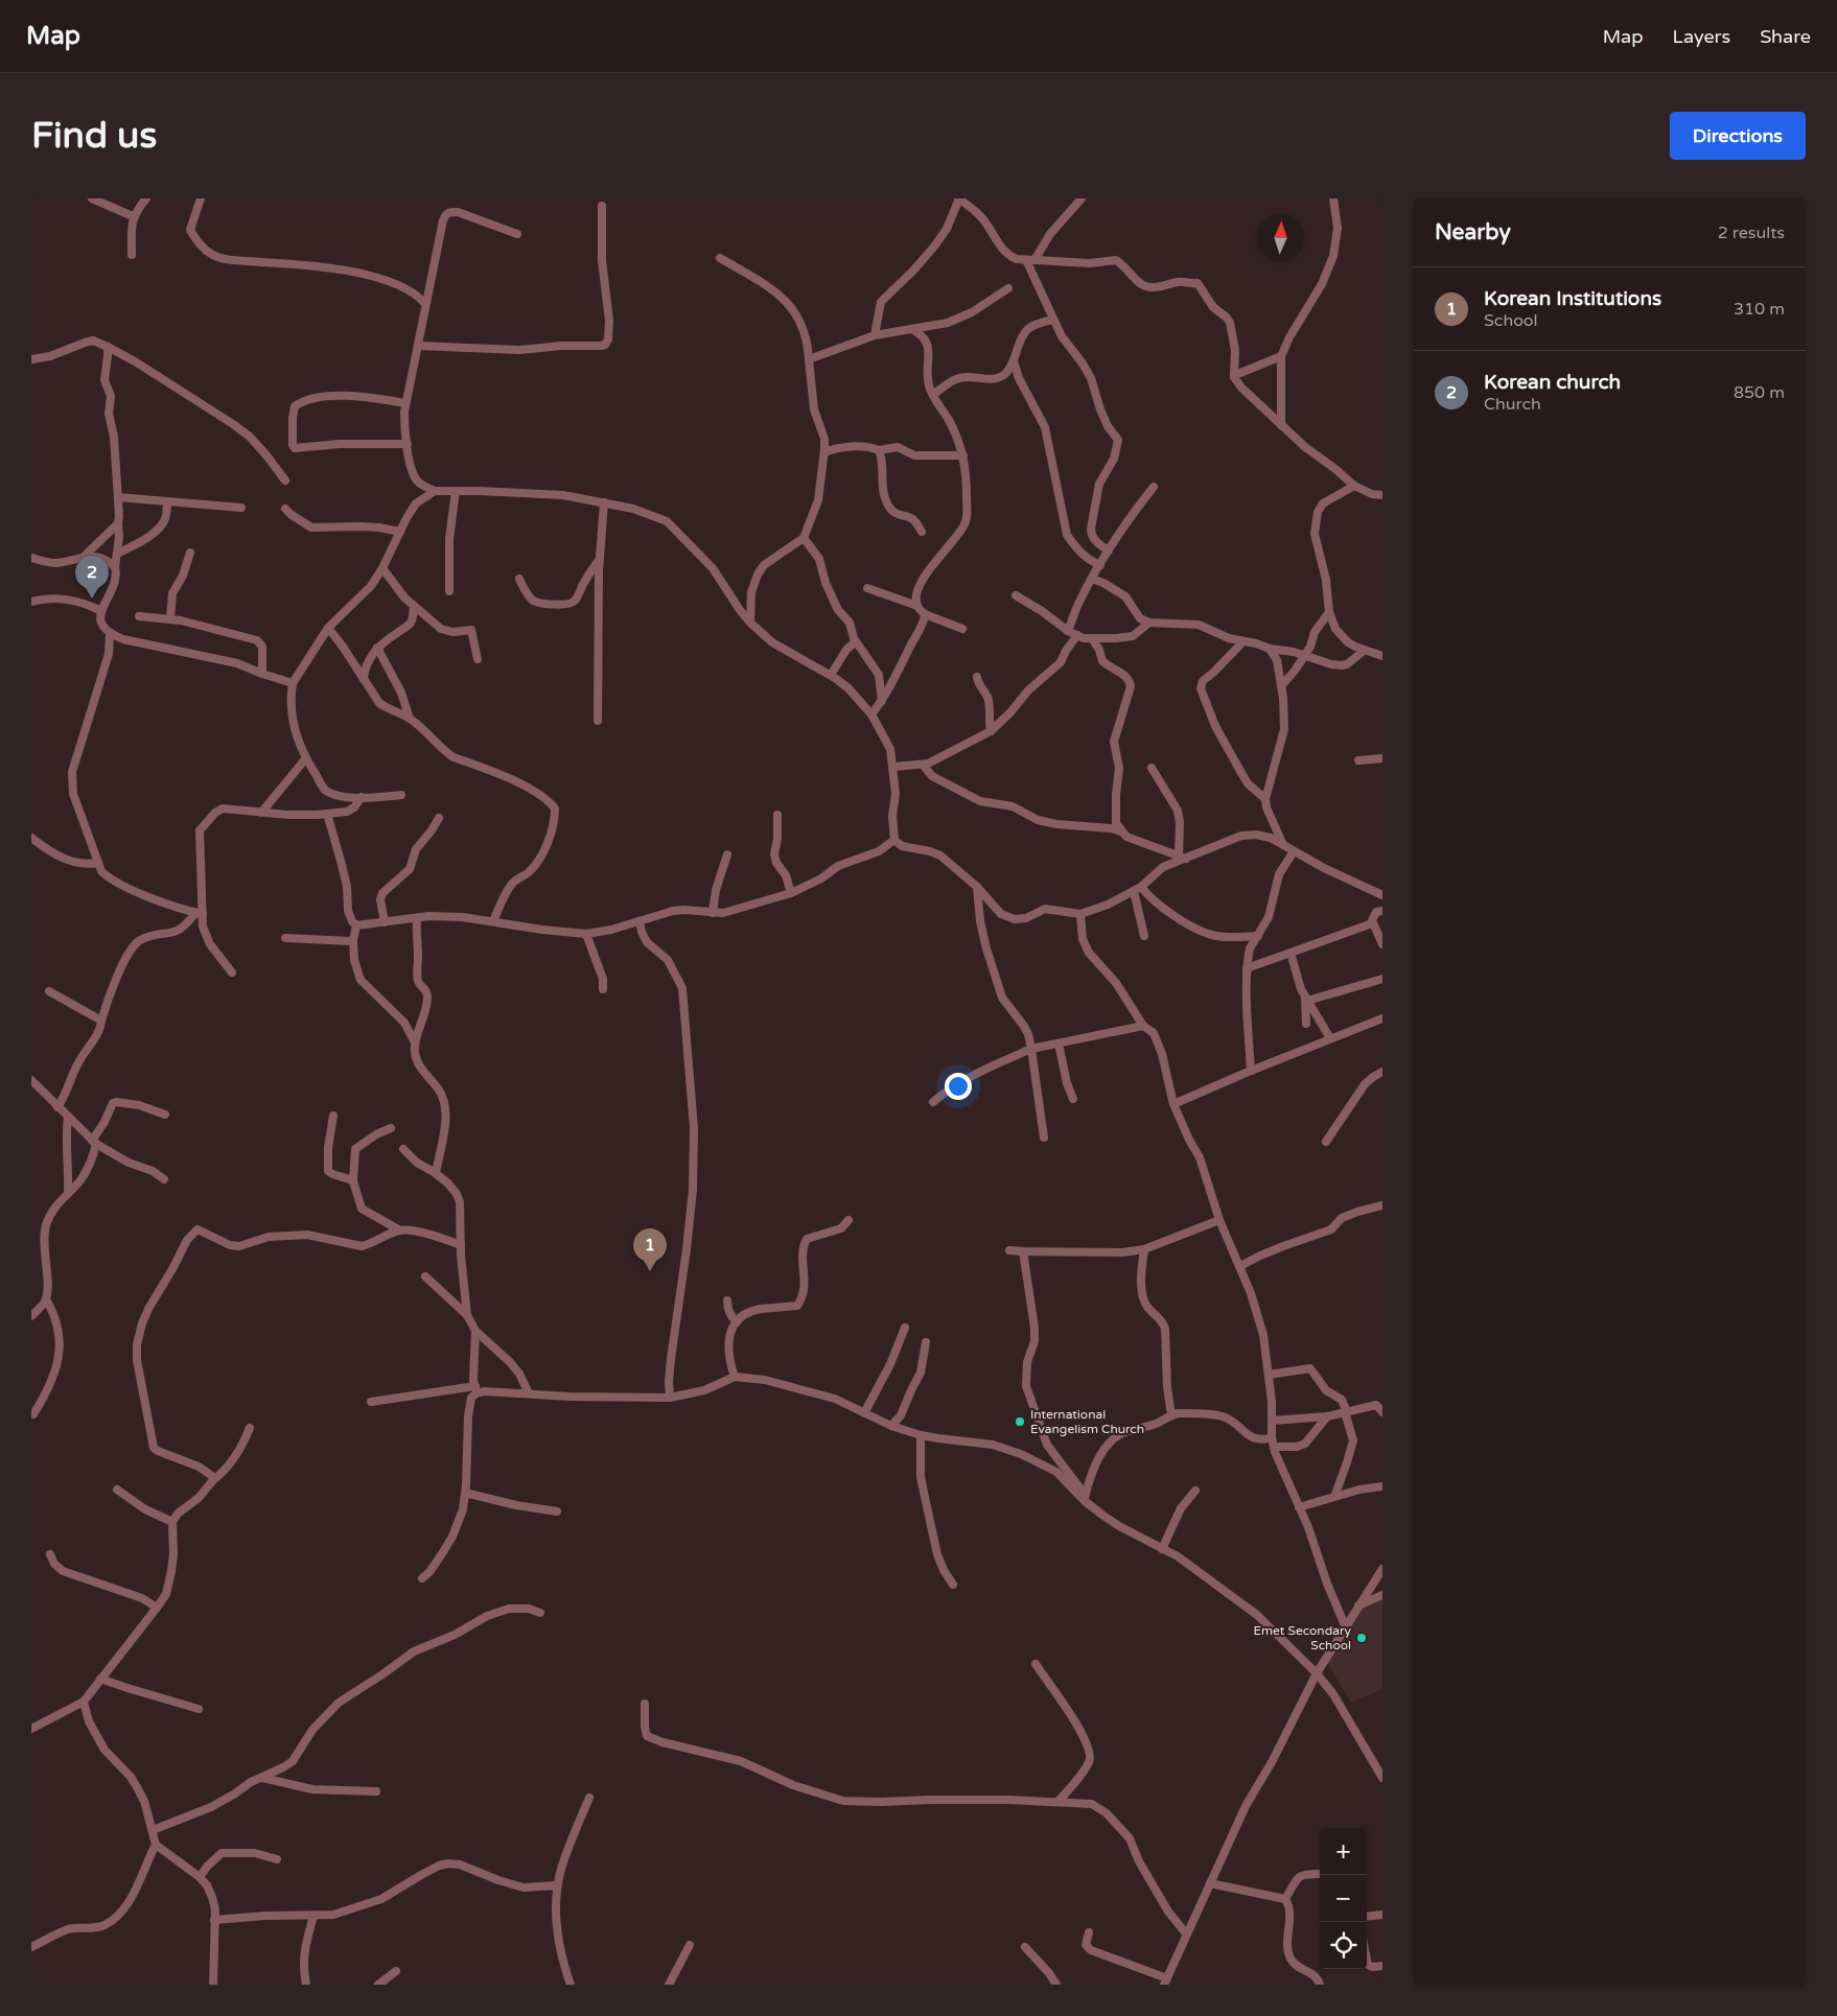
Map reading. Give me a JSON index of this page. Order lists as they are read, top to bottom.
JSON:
{
  "places": ["International Evangelism Church", "Emet Secondary School"],
  "north": "top",
  "page": {
    "header": "Map",
    "nav": ["Map", "Layers", "Share"],
    "buttons": "Directions",
    "title": "Find us",
    "heading": ["Nearby", "2 results"],
    "list": [
      {
        "mark": "1",
        "name": "Korean Institutions",
        "note": "School",
        "value": "310 m"
      },
      {
        "mark": "2",
        "name": "Korean church",
        "note": "Church",
        "value": "850 m"
      }
    ],
    "pins": ["2", "1"],
    "map_buttons": ["+", "−"]
  }
}
